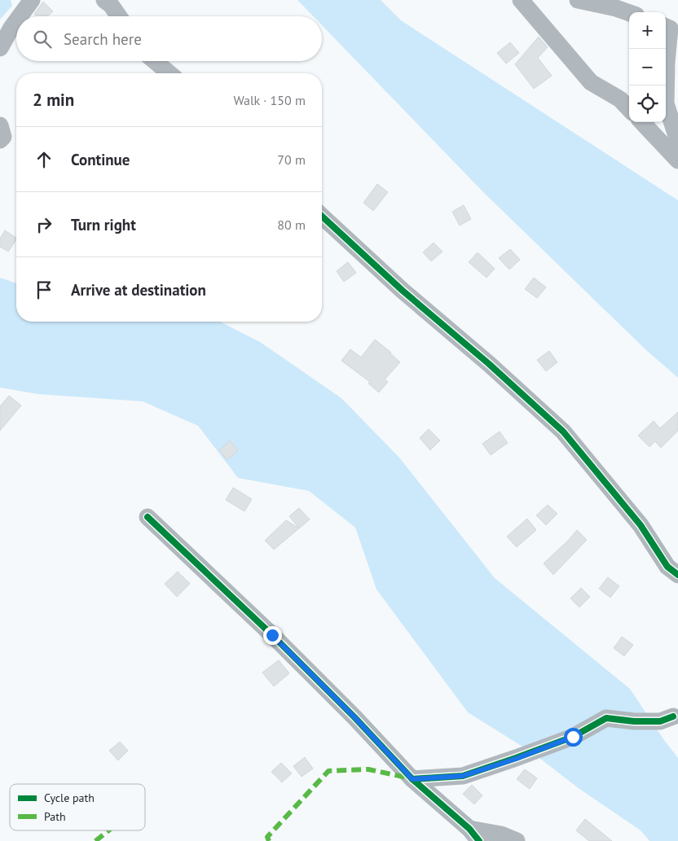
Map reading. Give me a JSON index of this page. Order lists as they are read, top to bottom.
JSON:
{
  "legend": ["Cycle path", "Path"],
  "page": {
    "map_buttons": ["+", "−"],
    "search": "Search here",
    "heading": ["2 min", "Walk · 150 m"],
    "list": [
      ["Continue", "70 m"],
      ["Turn right", "80 m"],
      "Arrive at destination"
    ]
  }
}
